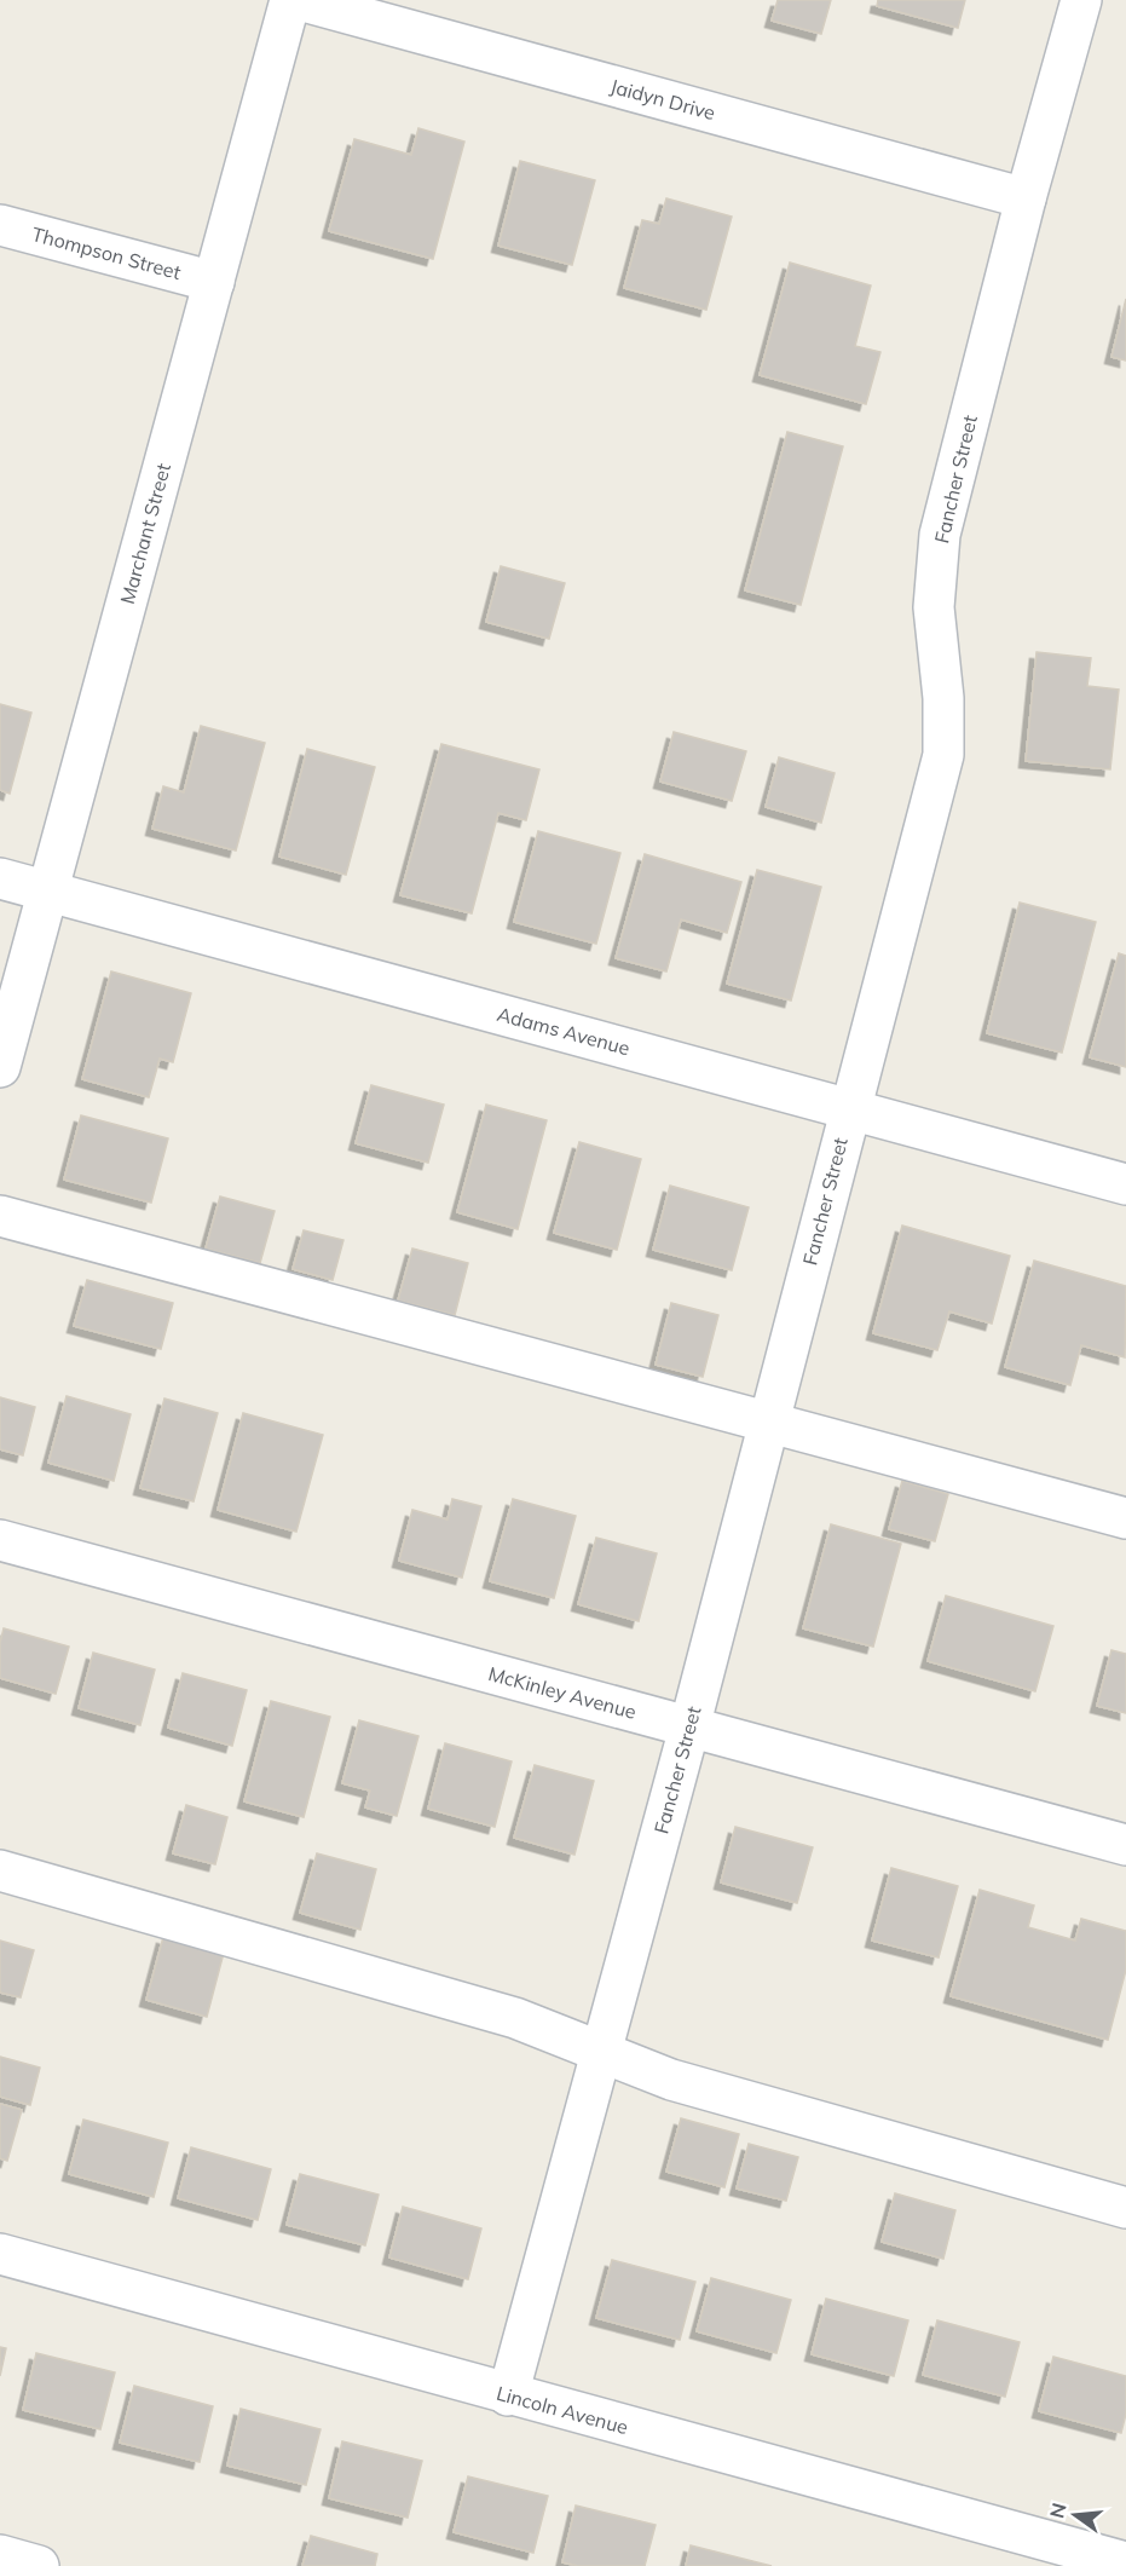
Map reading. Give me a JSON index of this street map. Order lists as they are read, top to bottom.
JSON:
{
  "streets": {
    "street": [
      "Jaidyn Drive",
      "Thompson Street",
      "Fancher Street",
      "Marchant Street",
      "Adams Avenue",
      "McKinley Avenue",
      "Lincoln Avenue"
    ]
  },
  "crossings": [
    ["Jaidyn Drive", "Fancher Street"],
    ["Thompson Street", "Marchant Street"],
    ["Fancher Street", "Adams Avenue"],
    ["Fancher Street", "McKinley Avenue"],
    ["Fancher Street", "Lincoln Avenue"],
    ["Marchant Street", "Adams Avenue"]
  ],
  "north": "left"
}
